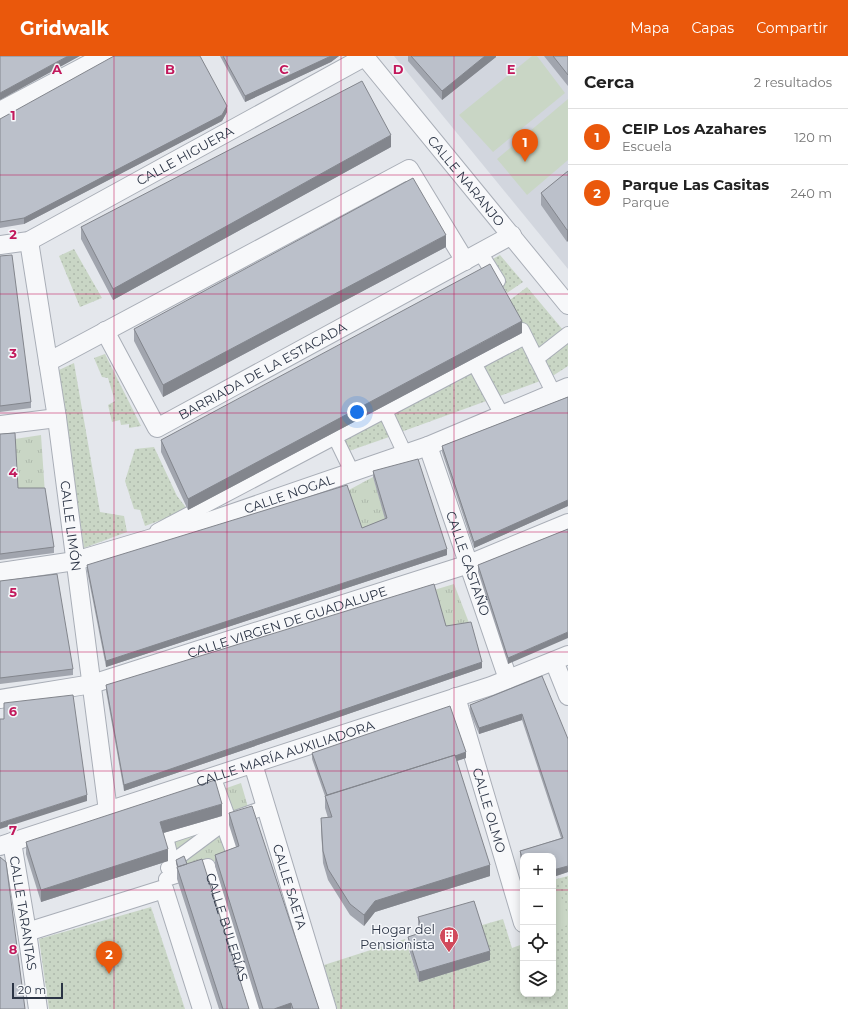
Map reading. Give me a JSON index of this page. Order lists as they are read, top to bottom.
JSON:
{
  "streets": {
    "street": [
      "CALLE HIGUERA",
      "CALLE NARANJO",
      "BARRIADA DE LA ESTACADA",
      "CALLE NOGAL",
      "CALLE LIMÓN",
      "CALLE CASTAÑO",
      "CALLE VIRGEN DE GUADALUPE",
      "CALLE MARÍA AUXILIADORA",
      "CALLE OLMO",
      "CALLE SAETA",
      "CALLE TARANTAS",
      "CALLE BULERÍAS"
    ]
  },
  "crossings": [
    ["CALLE HIGUERA", "CALLE NARANJO"],
    ["CALLE HIGUERA", "CALLE LIMÓN"],
    ["CALLE NARANJO", "BARRIADA DE LA ESTACADA"],
    ["CALLE NOGAL", "CALLE LIMÓN"],
    ["CALLE NOGAL", "CALLE CASTAÑO"],
    ["CALLE LIMÓN", "CALLE VIRGEN DE GUADALUPE"],
    ["CALLE LIMÓN", "CALLE MARÍA AUXILIADORA"],
    ["CALLE CASTAÑO", "CALLE VIRGEN DE GUADALUPE"],
    ["CALLE CASTAÑO", "CALLE MARÍA AUXILIADORA"],
    ["CALLE MARÍA AUXILIADORA", "CALLE OLMO"],
    ["CALLE MARÍA AUXILIADORA", "CALLE SAETA"],
    ["CALLE MARÍA AUXILIADORA", "CALLE TARANTAS"]
  ],
  "places": {
    "building": ["Hogar del Pensionista"]
  },
  "scale_bar": "20 m",
  "page": {
    "header": "Gridwalk",
    "nav": ["Mapa", "Capas", "Compartir"],
    "heading": ["Cerca", "2 resultados"],
    "list": [
      {
        "mark": "1",
        "name": "CEIP Los Azahares",
        "note": "Escuela",
        "value": "120 m"
      },
      {
        "mark": "2",
        "name": "Parque Las Casitas",
        "note": "Parque",
        "value": "240 m"
      }
    ],
    "pins": ["1", "2"],
    "map_buttons": ["+", "−"],
    "scale": "20 m"
  },
  "grid": {
    "columns": [
      "A",
      "B",
      "C",
      "D",
      "E"
    ],
    "rows": [
      "1",
      "2",
      "3",
      "4",
      "5",
      "6",
      "7",
      "8"
    ]
  }
}
